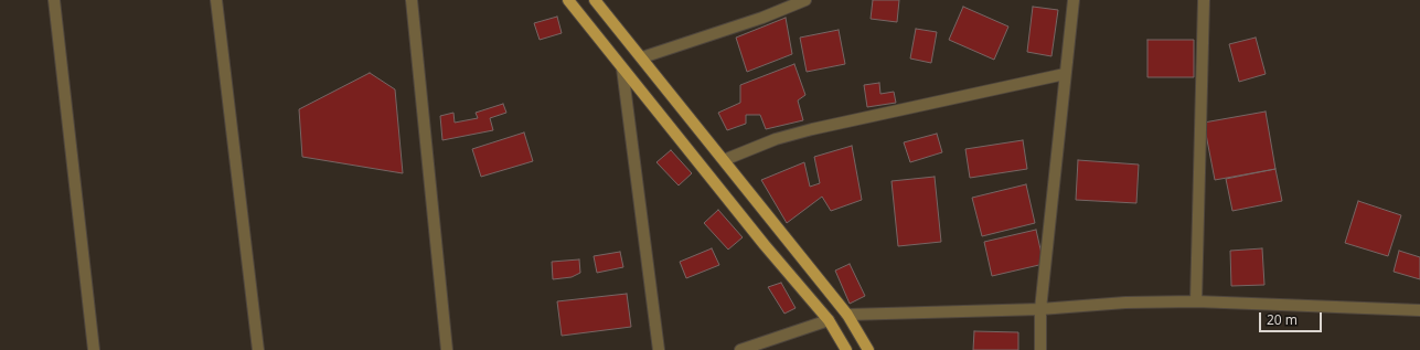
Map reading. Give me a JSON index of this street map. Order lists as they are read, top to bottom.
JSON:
{
  "scale_bar": "20 m"
}
